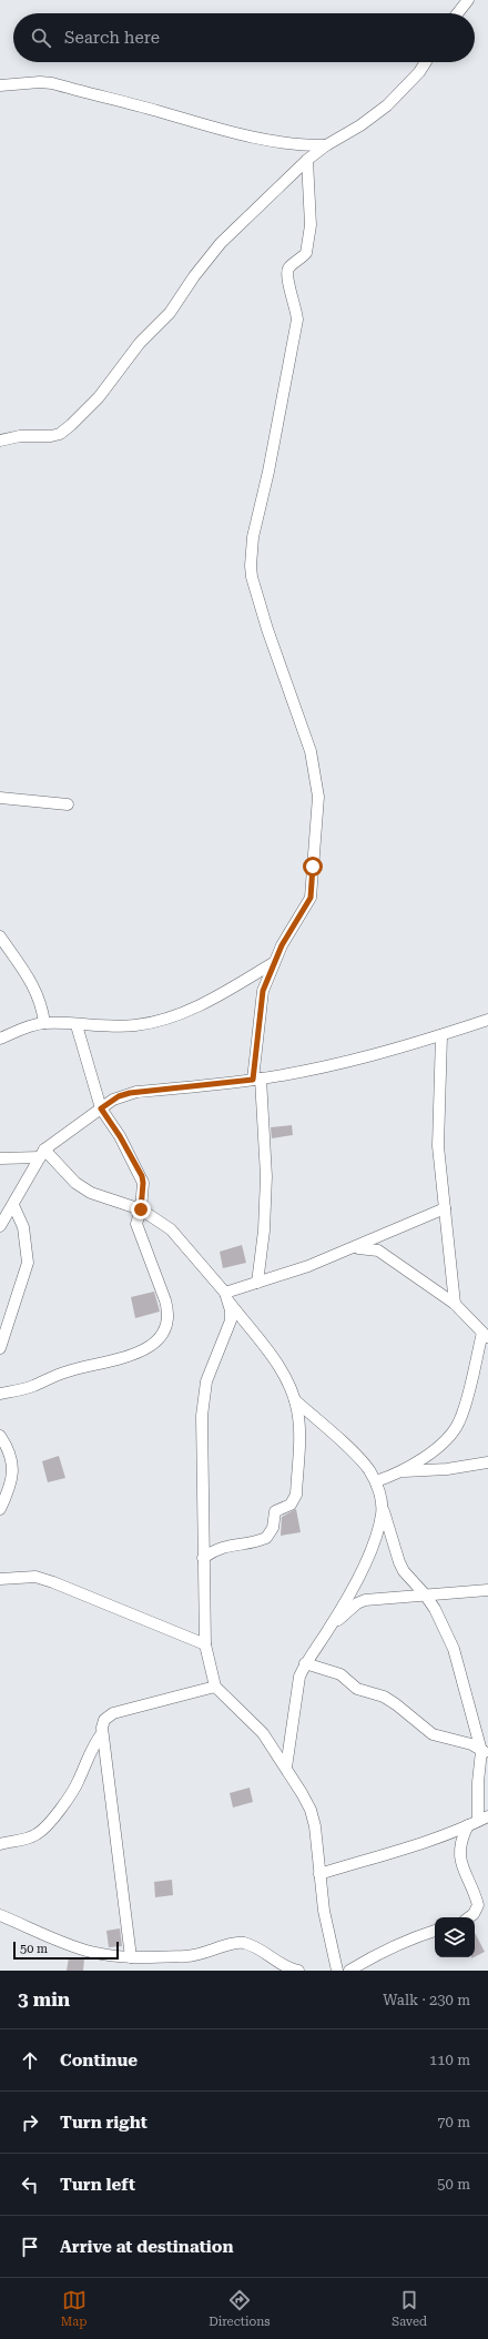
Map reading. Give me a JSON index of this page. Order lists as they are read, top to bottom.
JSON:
{
  "scale_bar": "50 m",
  "page": {
    "search": "Search here",
    "scale": "50 m",
    "heading": ["3 min", "Walk · 230 m"],
    "list": [
      ["Continue", "110 m"],
      ["Turn right", "70 m"],
      ["Turn left", "50 m"],
      "Arrive at destination"
    ],
    "nav": ["Map", "Directions", "Saved"]
  }
}
